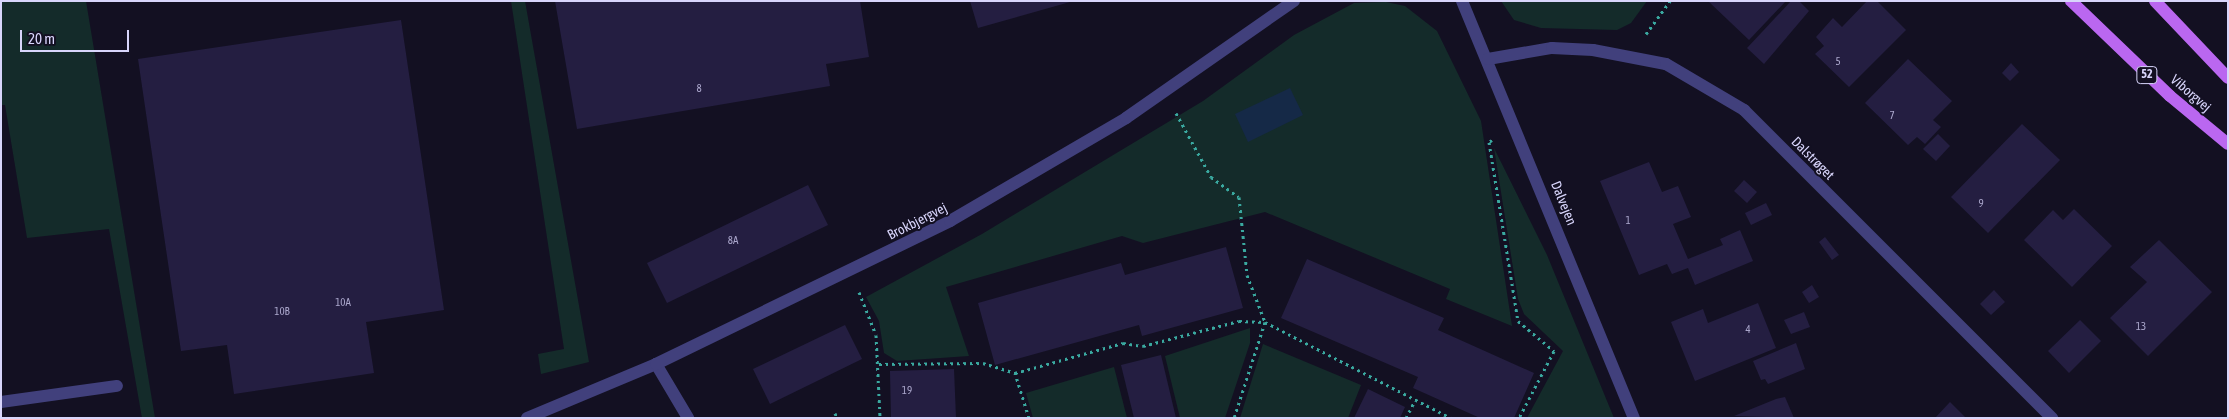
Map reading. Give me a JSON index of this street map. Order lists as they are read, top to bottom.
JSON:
{
  "streets": {
    "main road": ["52", "Viborgvej"],
    "street": ["Dalstrøget", "Dalvejen", "Brokbjergvej"]
  },
  "crossings": [
    ["Dalstrøget", "Dalvejen"]
  ],
  "house_numbers": [
    "5",
    "8",
    "7",
    "9",
    "1",
    "8A",
    "10A",
    "10B",
    "13",
    "4",
    "19"
  ],
  "scale_bar": "20 m"
}
